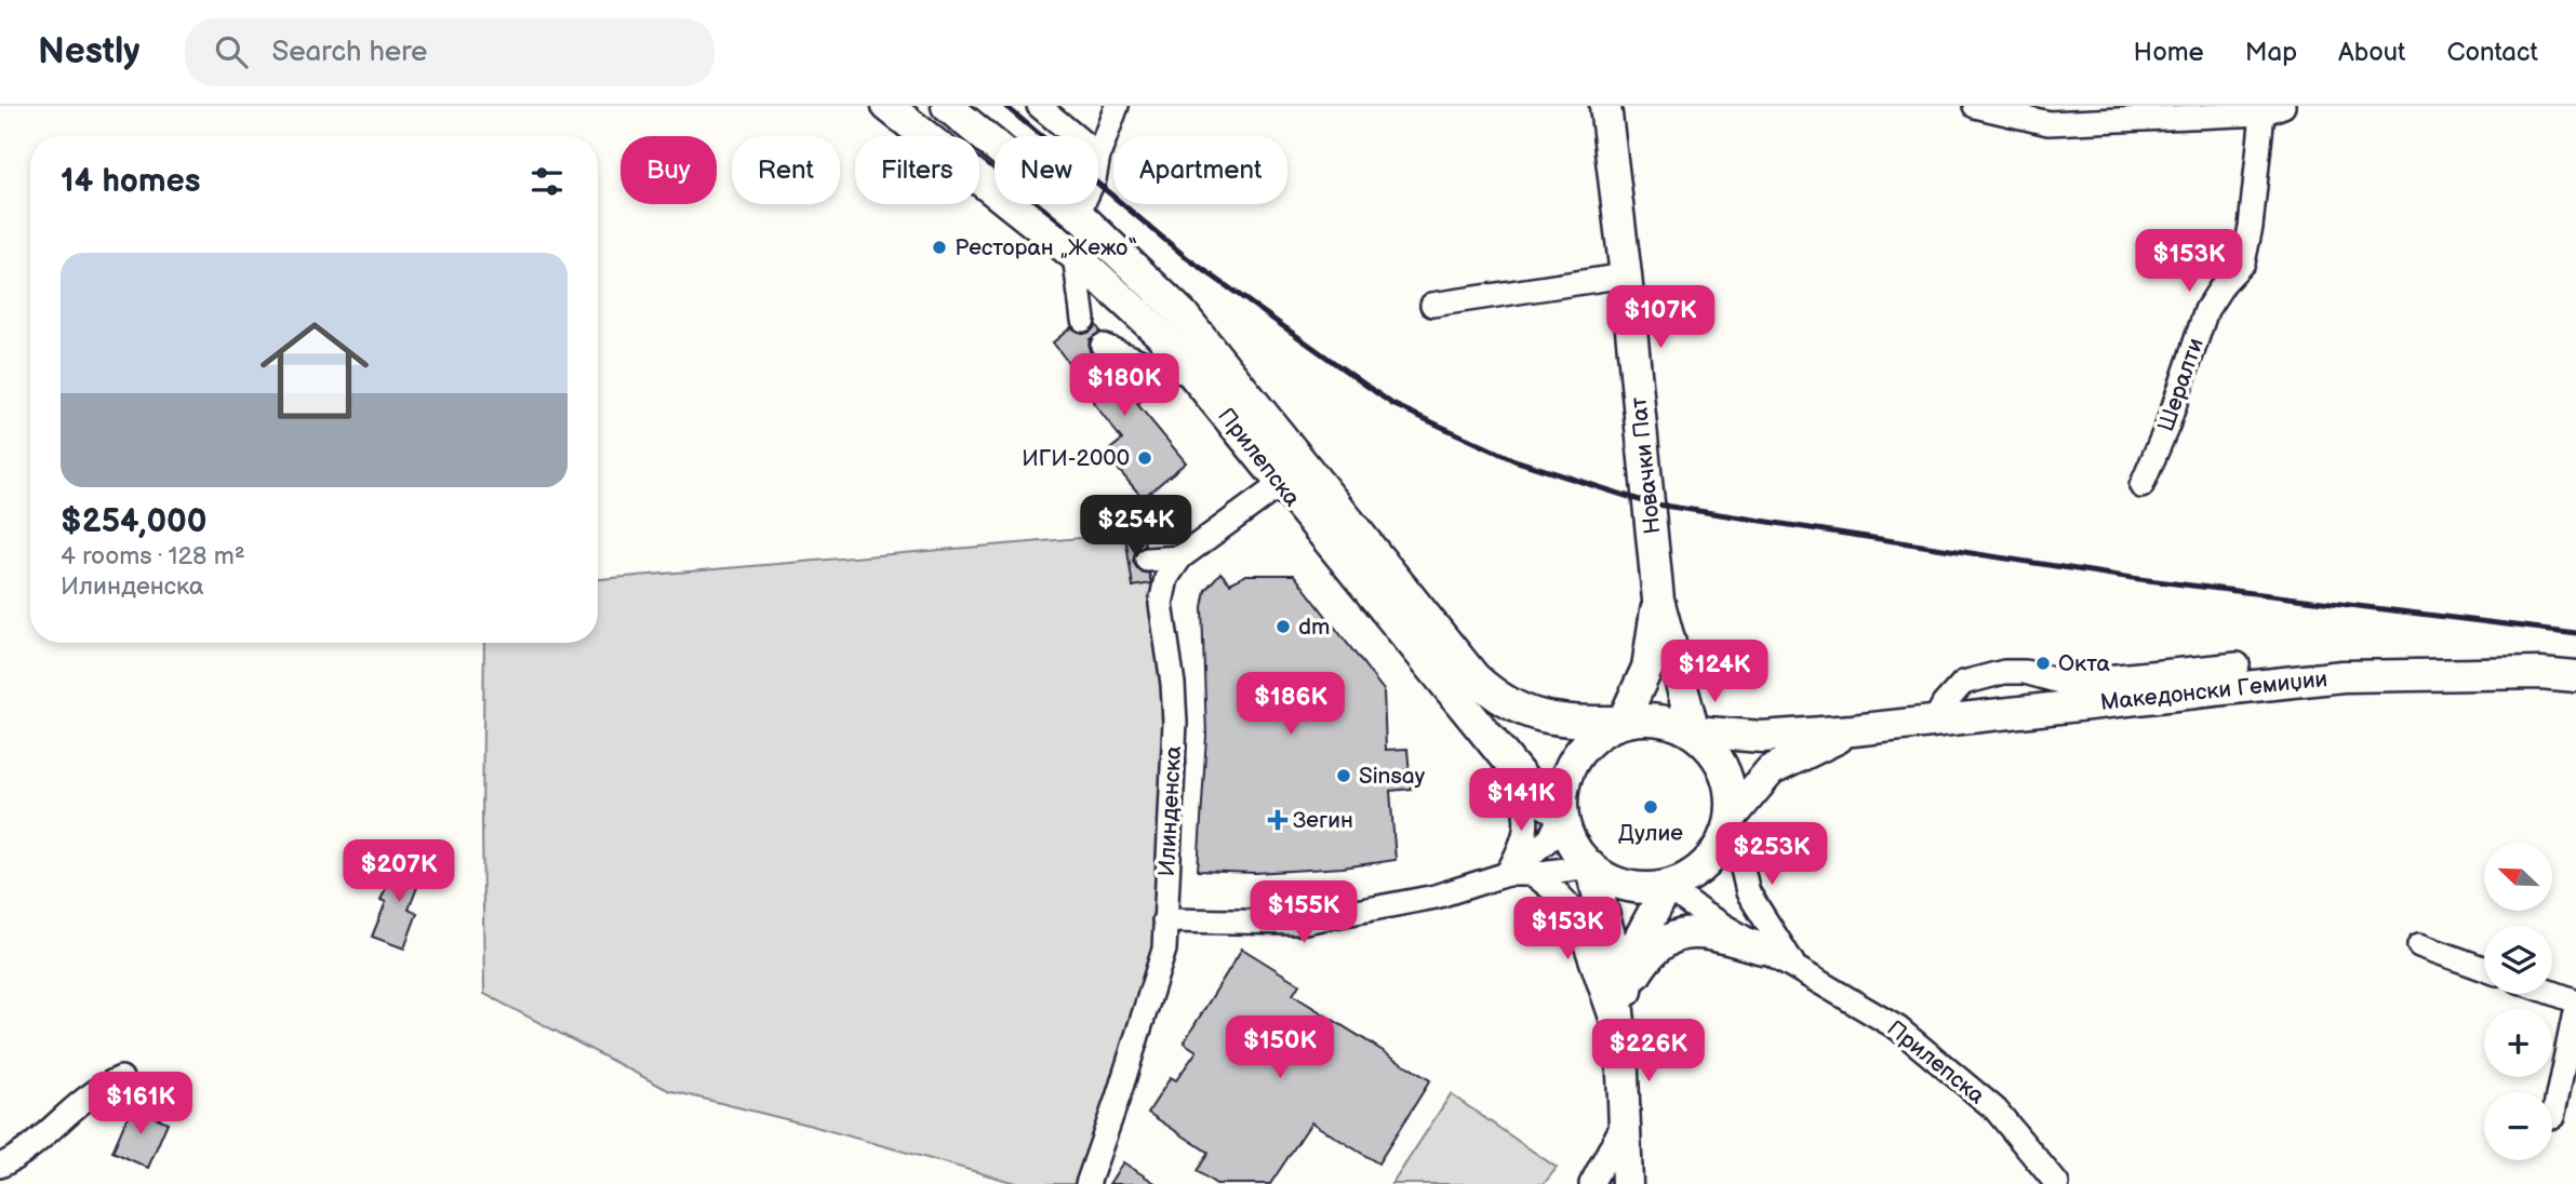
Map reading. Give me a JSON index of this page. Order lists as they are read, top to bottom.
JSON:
{
  "streets": {
    "main road": ["Прилепска", "Новачки Пат", "Македонски Гемиџии"],
    "street": ["Шералти", "Илинденска"]
  },
  "crossings": [
    ["Прилепска", "Македонски Гемиџии"],
    ["Прилепска", "Илинденска"]
  ],
  "places": {
    "other": [
      "Ресторан „Жежо“",
      "ИГИ-2000",
      "dm",
      "Окта",
      "Sinsay",
      "Дулие"
    ],
    "health": ["Зегин"]
  },
  "north": "top left",
  "page": {
    "header": "Nestly",
    "search": "Search here",
    "nav": [
      "Home",
      "Map",
      "About",
      "Contact"
    ],
    "chip": [
      "Buy",
      "Rent",
      "Filters",
      "New",
      "Apartment"
    ],
    "heading": "14 homes",
    "list": [
      {
        "name": "$254,000",
        "note": "4 rooms · 128 m² · Илинденска"
      }
    ],
    "price": [
      "$153K",
      "$107K",
      "$180K",
      "$254K",
      "$124K",
      "$186K",
      "$141K",
      "$253K",
      "$207K",
      "$155K",
      "$153K",
      "$150K",
      "$226K",
      "$161K"
    ],
    "map_buttons": ["+", "−"]
  }
}
